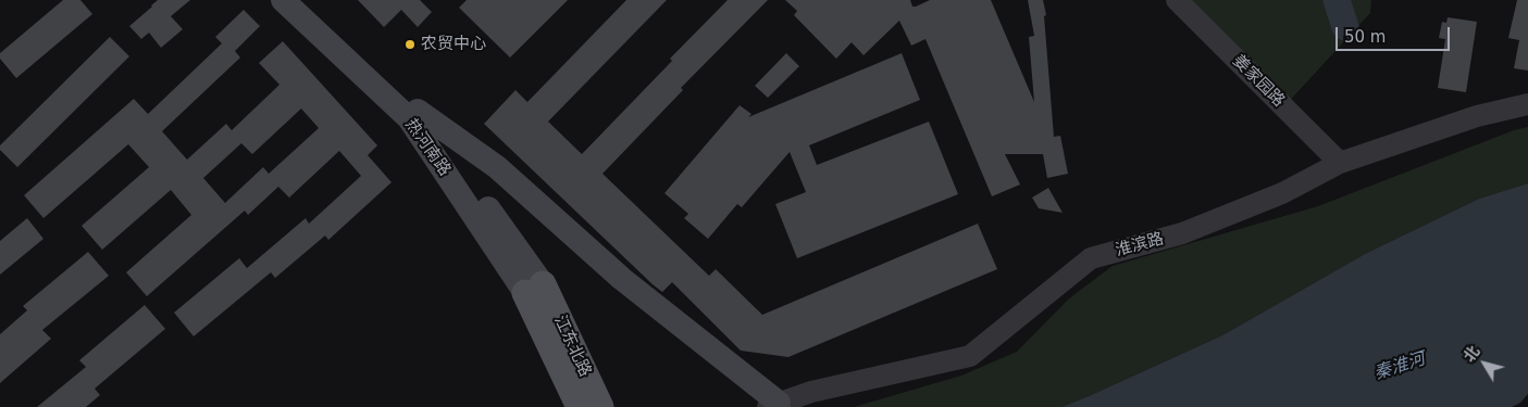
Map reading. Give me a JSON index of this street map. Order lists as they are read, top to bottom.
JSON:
{
  "streets": {
    "main road": ["热河南路", "江东北路"],
    "street": ["姜家园路", "淮滨路"]
  },
  "crossings": [
    ["姜家园路", "淮滨路"],
    ["热河南路", "江东北路"]
  ],
  "water": ["秦淮河"],
  "places": ["农贸中心"],
  "scale_bar": "50 m",
  "north": "top left"
}
